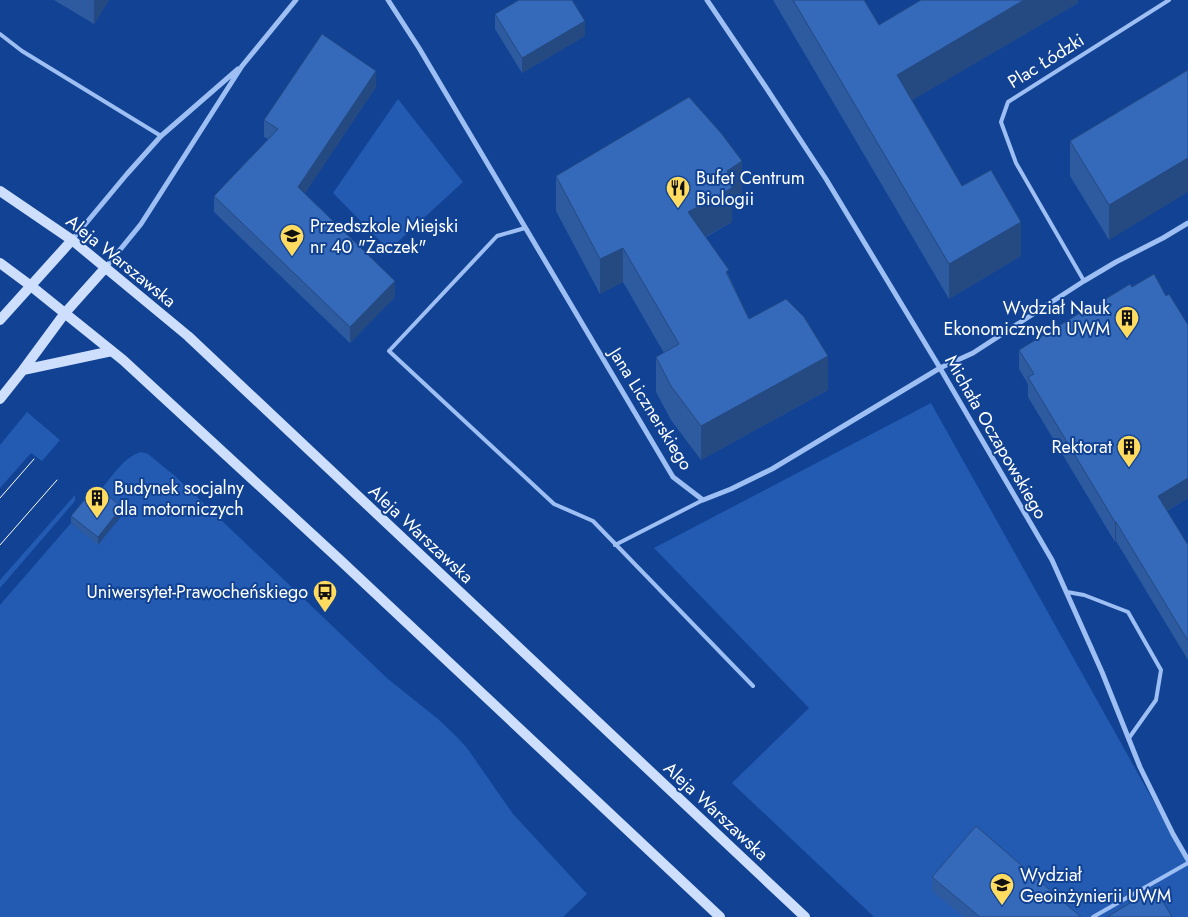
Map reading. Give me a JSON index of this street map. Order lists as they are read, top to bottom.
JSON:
{
  "streets": {
    "main road": ["Aleja Warszawska"],
    "street": ["Jana Licznerskiego", "Michała Oczapowskiego"],
    "lane": ["Plac Łódzki"]
  },
  "places": {
    "restaurant": ["Bufet Centrum Biologii"],
    "school or university": ["Przedszkole Miejski nr 40 \"Żaczek\"", "Wydział Geoinżynierii UWM"],
    "building": ["Wydział Nauk Ekonomicznych UWM", "Rektorat", "Budynek socjalny dla motorniczych"],
    "bus stop": ["Uniwersytet-Prawocheńskiego"]
  }
}
